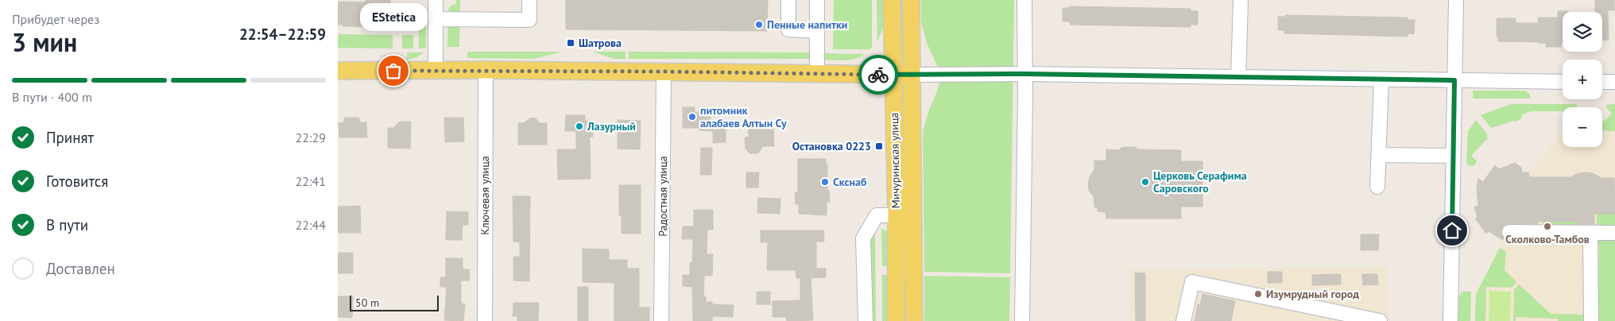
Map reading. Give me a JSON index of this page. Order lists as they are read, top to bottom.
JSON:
{
  "streets": {
    "main road": ["Мичуринская улица"],
    "street": ["Ключевая улица", "Радостная улица"]
  },
  "places": {
    "other": [
      "Пенные напитки",
      "EStetica",
      "питомник алабаев Алтын Су",
      "Лазурный",
      "Скснаб",
      "Церковь Серафима Саровского",
      "Сколково-Тамбов",
      "Изумрудный город"
    ],
    "transit": ["Шатрова", "Остановка 0223"]
  },
  "scale_bar": "50 m",
  "page": {
    "heading": ["3 мин", "Прибудет через", "22:54–22:59"],
    "bubble": "EStetica",
    "map_buttons": ["+", "−"],
    "bar": "В пути · 400 m",
    "list": [
      ["Принят", "22:29"],
      ["Готовится", "22:41"],
      ["В пути", "22:44"],
      "Доставлен"
    ],
    "scale": "50 m"
  }
}
